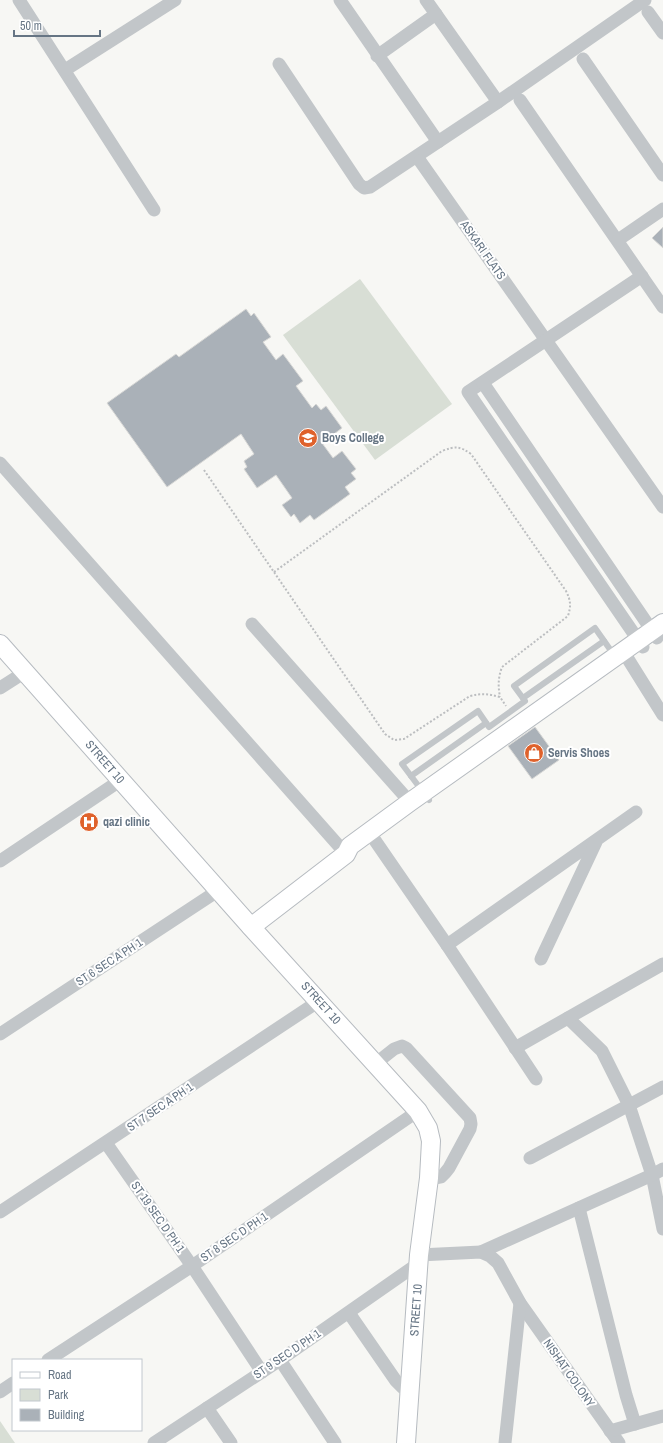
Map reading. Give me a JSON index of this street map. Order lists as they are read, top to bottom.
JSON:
{
  "streets": {
    "street": [
      "ASKARI FLATS",
      "STREET 10",
      "ST 6 SEC A PH 1",
      "ST 7 SEC A PH 1",
      "ST 19 SEC D PH 1",
      "ST 8 SEC D PH 1",
      "ST 9 SEC D PH 1",
      "NISHAT COLONY"
    ]
  },
  "crossings": [
    ["STREET 10", "ST 6 SEC A PH 1"],
    ["STREET 10", "ST 7 SEC A PH 1"],
    ["STREET 10", "ST 8 SEC D PH 1"],
    ["STREET 10", "ST 9 SEC D PH 1"],
    ["ST 7 SEC A PH 1", "ST 19 SEC D PH 1"],
    ["ST 19 SEC D PH 1", "ST 8 SEC D PH 1"],
    ["ST 19 SEC D PH 1", "ST 9 SEC D PH 1"]
  ],
  "places": {
    "school or university": ["Boys College"],
    "shop": ["Servis Shoes"],
    "hospital": ["qazi clinic"]
  },
  "legend": ["Road", "Park", "Building"],
  "scale_bar": "50 m"
}
